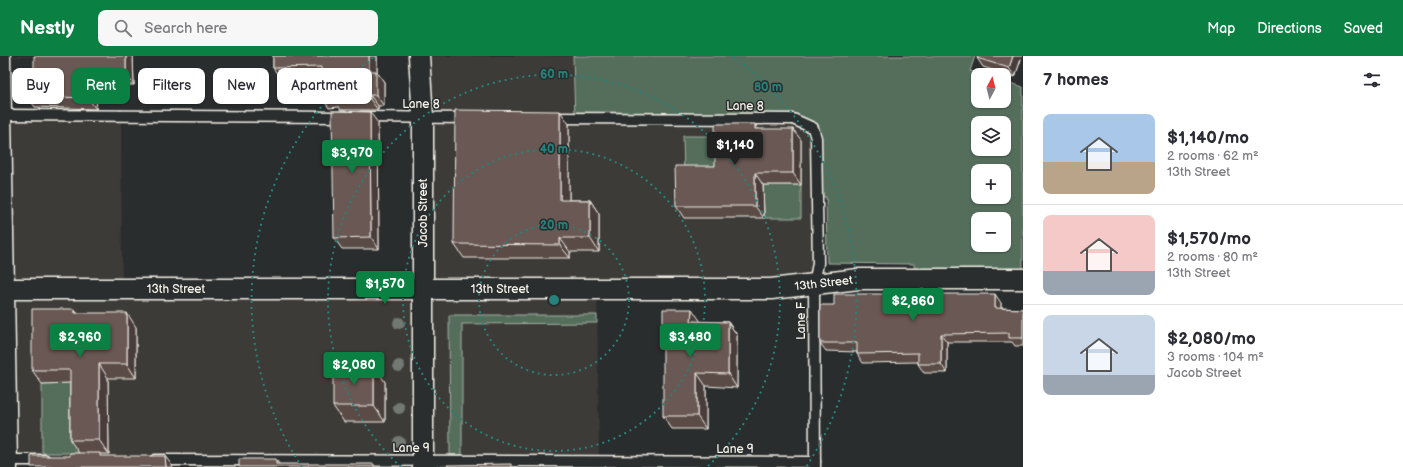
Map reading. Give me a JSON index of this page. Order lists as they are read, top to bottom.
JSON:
{
  "streets": {
    "street": ["Jacob Street", "13th Street"],
    "lane": ["Lane 8", "Lane F", "Lane 9"]
  },
  "crossings": [
    ["Lane 8", "Jacob Street"],
    ["Lane 8", "Lane F"],
    ["Jacob Street", "13th Street"],
    ["Jacob Street", "Lane 9"],
    ["13th Street", "Lane F"],
    ["Lane F", "Lane 9"]
  ],
  "north": "top",
  "page": {
    "header": "Nestly",
    "search": "Search here",
    "nav": ["Map", "Directions", "Saved"],
    "heading": "7 homes",
    "map_buttons": ["+", "−"],
    "chip": [
      "Buy",
      "Rent",
      "Filters",
      "New",
      "Apartment"
    ],
    "list": [
      {
        "name": "$1,140/mo",
        "note": "2 rooms · 62 m² · 13th Street"
      },
      {
        "name": "$1,570/mo",
        "note": "2 rooms · 80 m² · 13th Street"
      },
      {
        "name": "$2,080/mo",
        "note": "3 rooms · 104 m² · Jacob Street"
      }
    ],
    "price": [
      "$1,140",
      "$3,970",
      "$1,570",
      "$2,860",
      "$2,960",
      "$3,480",
      "$2,080"
    ]
  },
  "rings": [
    "60 m",
    "80 m",
    "40 m",
    "20 m"
  ]
}
